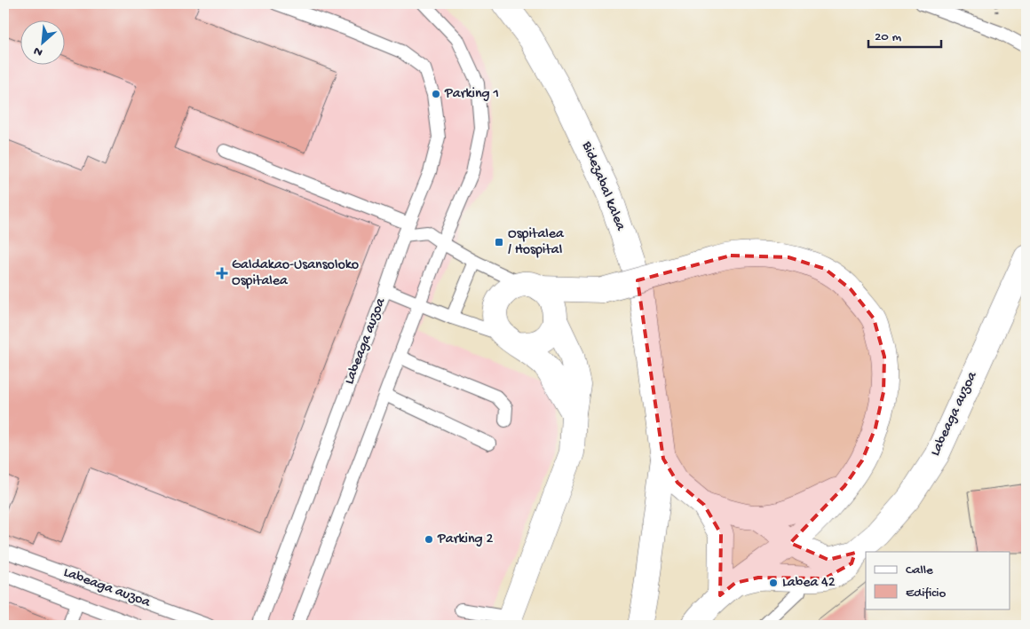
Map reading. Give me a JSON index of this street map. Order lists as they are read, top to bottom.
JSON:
{
  "streets": {
    "main road": ["Bidezabal kalea", "Labeaga auzoa"]
  },
  "crossings": [
    ["Bidezabal kalea", "Labeaga auzoa"]
  ],
  "places": {
    "other": ["Parking 1", "Parking 2", "Labea 42"],
    "transit": ["Ospitalea / Hospital"],
    "health": ["Galdakao-Usansoloko Ospitalea"]
  },
  "legend": ["Calle", "Edificio"],
  "scale_bar": "20 m",
  "north": "bottom left"
}
